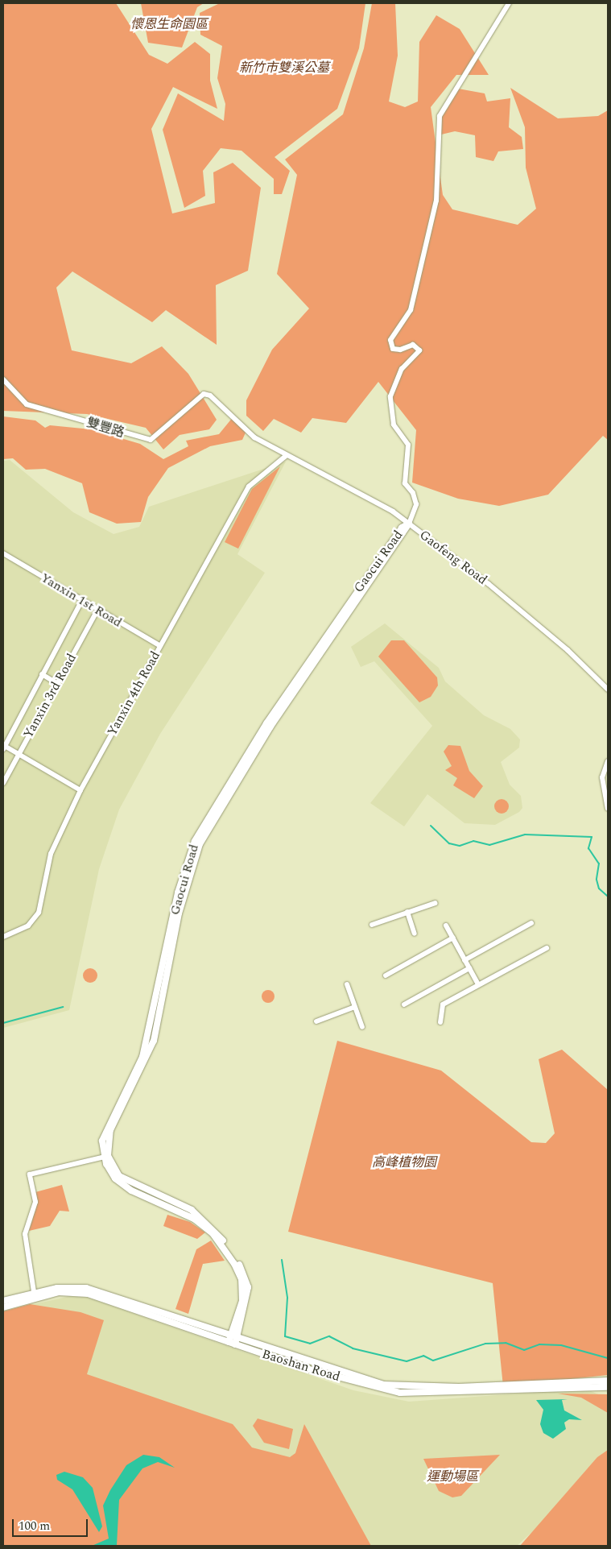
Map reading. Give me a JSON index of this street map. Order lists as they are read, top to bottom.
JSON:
{
  "streets": {
    "street": [
      "雙豐路",
      "Gaofeng Road",
      "Gaocui Road",
      "Yanxin 1st Road",
      "Yanxin 4th Road",
      "Yanxin 3rd Road",
      "Baoshan Road"
    ]
  },
  "crossings": [
    ["雙豐路", "Gaofeng Road"],
    ["Gaofeng Road", "Gaocui Road"],
    ["Gaofeng Road", "Yanxin 4th Road"],
    ["Yanxin 1st Road", "Yanxin 4th Road"],
    ["Yanxin 1st Road", "Yanxin 3rd Road"]
  ],
  "parks": [
    "懷恩生命園區",
    "新竹市雙溪公墓",
    "高峰植物園",
    "運動場區"
  ],
  "scale_bar": "100 m"
}
